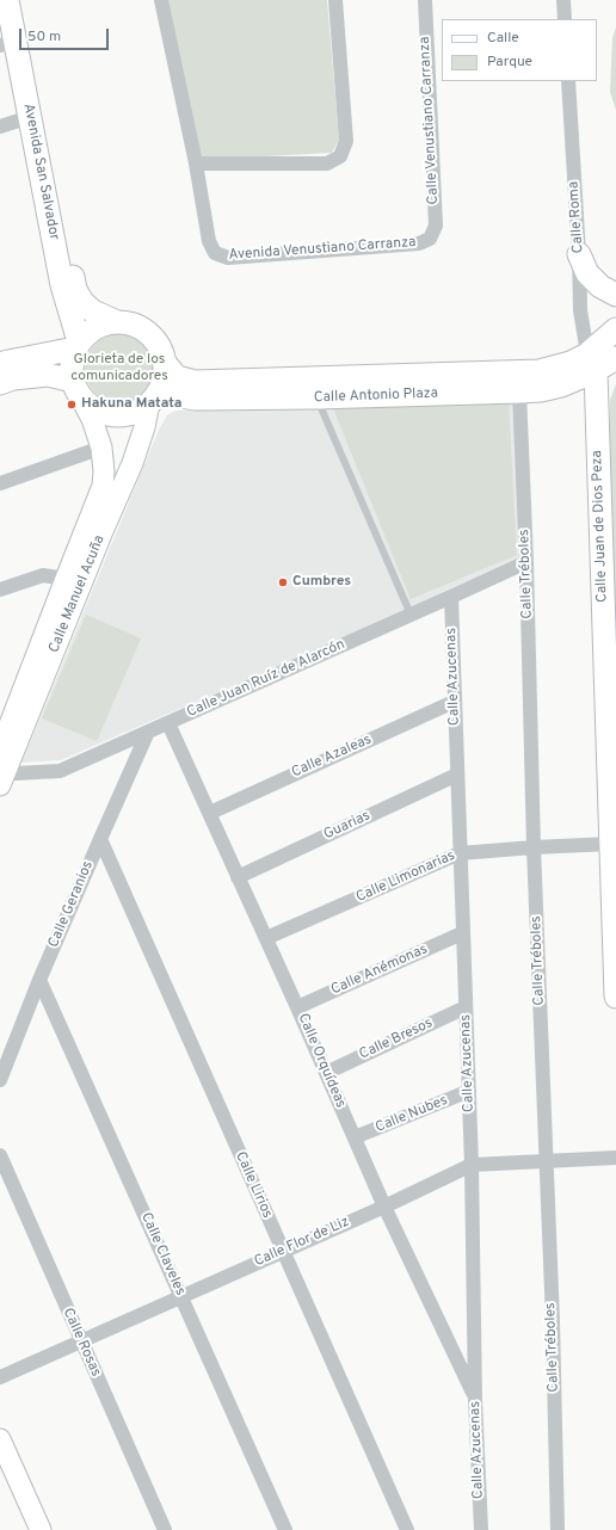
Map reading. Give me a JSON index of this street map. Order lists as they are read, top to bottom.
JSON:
{
  "streets": {
    "main road": [
      "Avenida San Salvador",
      "Calle Antonio Plaza",
      "Calle Juan de Dios Peza",
      "Calle Manuel Acuña"
    ],
    "street": [
      "Calle Venustiano Carranza",
      "Calle Roma",
      "Avenida Venustiano Carranza",
      "Calle Tréboles",
      "Calle Azucenas",
      "Calle Juan Ruíz de Alarcón",
      "Calle Azaleas",
      "Guarias",
      "Calle Limonarias",
      "Calle Geranios",
      "Calle Anémonas",
      "Calle Bresos",
      "Calle Orquídeas",
      "Calle Nubes",
      "Calle Lirios",
      "Calle Flor de Liz",
      "Calle Claveles",
      "Calle Rosas"
    ]
  },
  "crossings": [
    ["Calle Venustiano Carranza", "Avenida Venustiano Carranza"],
    ["Avenida San Salvador", "Calle Antonio Plaza"],
    ["Avenida San Salvador", "Calle Manuel Acuña"],
    ["Calle Roma", "Calle Antonio Plaza"],
    ["Calle Roma", "Calle Juan de Dios Peza"],
    ["Calle Antonio Plaza", "Calle Juan de Dios Peza"],
    ["Calle Antonio Plaza", "Calle Tréboles"],
    ["Calle Antonio Plaza", "Calle Manuel Acuña"],
    ["Calle Juan de Dios Peza", "Calle Limonarias"],
    ["Calle Tréboles", "Calle Juan Ruíz de Alarcón"],
    ["Calle Tréboles", "Calle Limonarias"],
    ["Calle Tréboles", "Calle Flor de Liz"],
    ["Calle Manuel Acuña", "Calle Juan Ruíz de Alarcón"],
    ["Calle Azucenas", "Calle Juan Ruíz de Alarcón"],
    ["Calle Azucenas", "Calle Azaleas"],
    ["Calle Azucenas", "Guarias"],
    ["Calle Azucenas", "Calle Limonarias"],
    ["Calle Azucenas", "Calle Anémonas"],
    ["Calle Azucenas", "Calle Bresos"],
    ["Calle Azucenas", "Calle Orquídeas"],
    ["Calle Azucenas", "Calle Nubes"],
    ["Calle Azucenas", "Calle Flor de Liz"],
    ["Calle Juan Ruíz de Alarcón", "Calle Geranios"],
    ["Calle Juan Ruíz de Alarcón", "Calle Orquídeas"],
    ["Calle Azaleas", "Calle Orquídeas"],
    ["Guarias", "Calle Orquídeas"],
    ["Calle Limonarias", "Calle Orquídeas"],
    ["Calle Geranios", "Calle Lirios"],
    ["Calle Geranios", "Calle Claveles"],
    ["Calle Anémonas", "Calle Orquídeas"],
    ["Calle Bresos", "Calle Orquídeas"],
    ["Calle Orquídeas", "Calle Nubes"],
    ["Calle Orquídeas", "Calle Flor de Liz"],
    ["Calle Lirios", "Calle Flor de Liz"],
    ["Calle Flor de Liz", "Calle Claveles"],
    ["Calle Flor de Liz", "Calle Rosas"]
  ],
  "parks": ["Glorieta de los comunicadores"],
  "places": ["Hakuna Matata", "Cumbres"],
  "legend": ["Calle", "Parque"],
  "scale_bar": "50 m"
}
